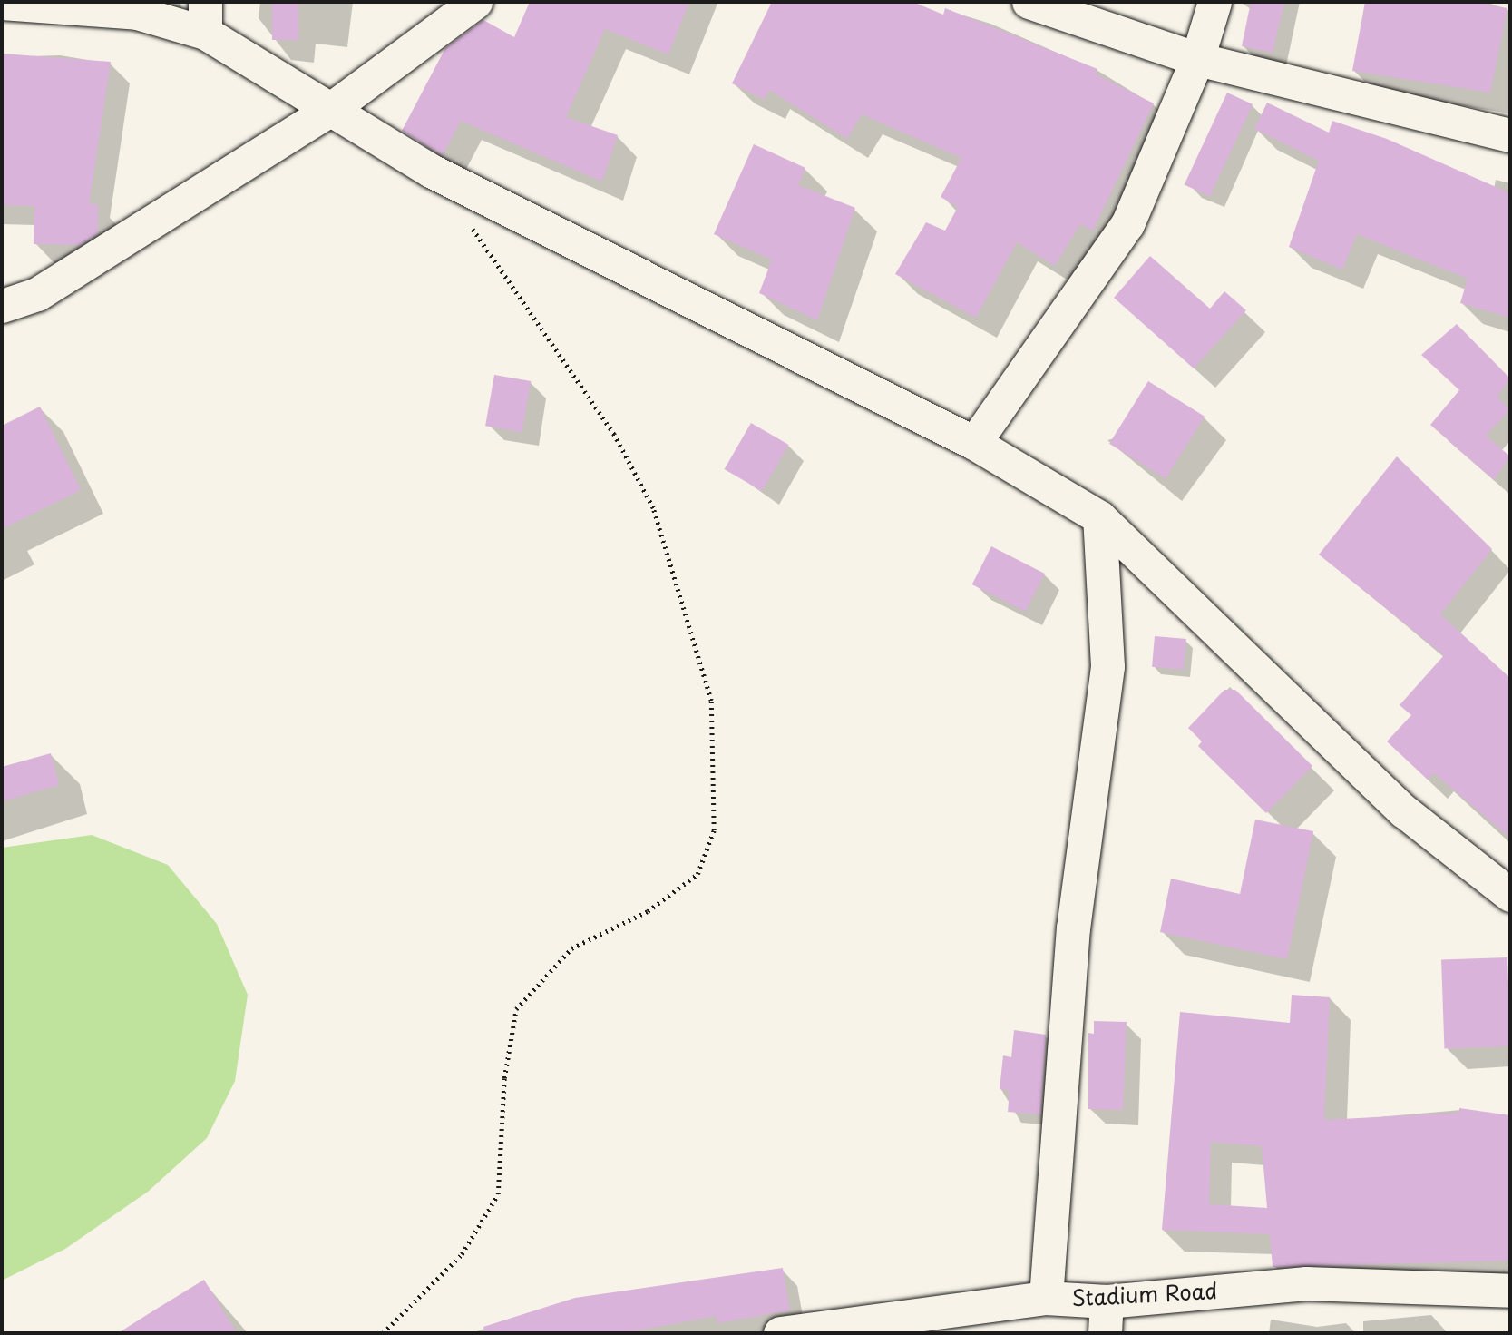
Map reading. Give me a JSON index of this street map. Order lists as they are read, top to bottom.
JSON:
{
  "streets": {
    "street": ["Stadium Road"]
  }
}
